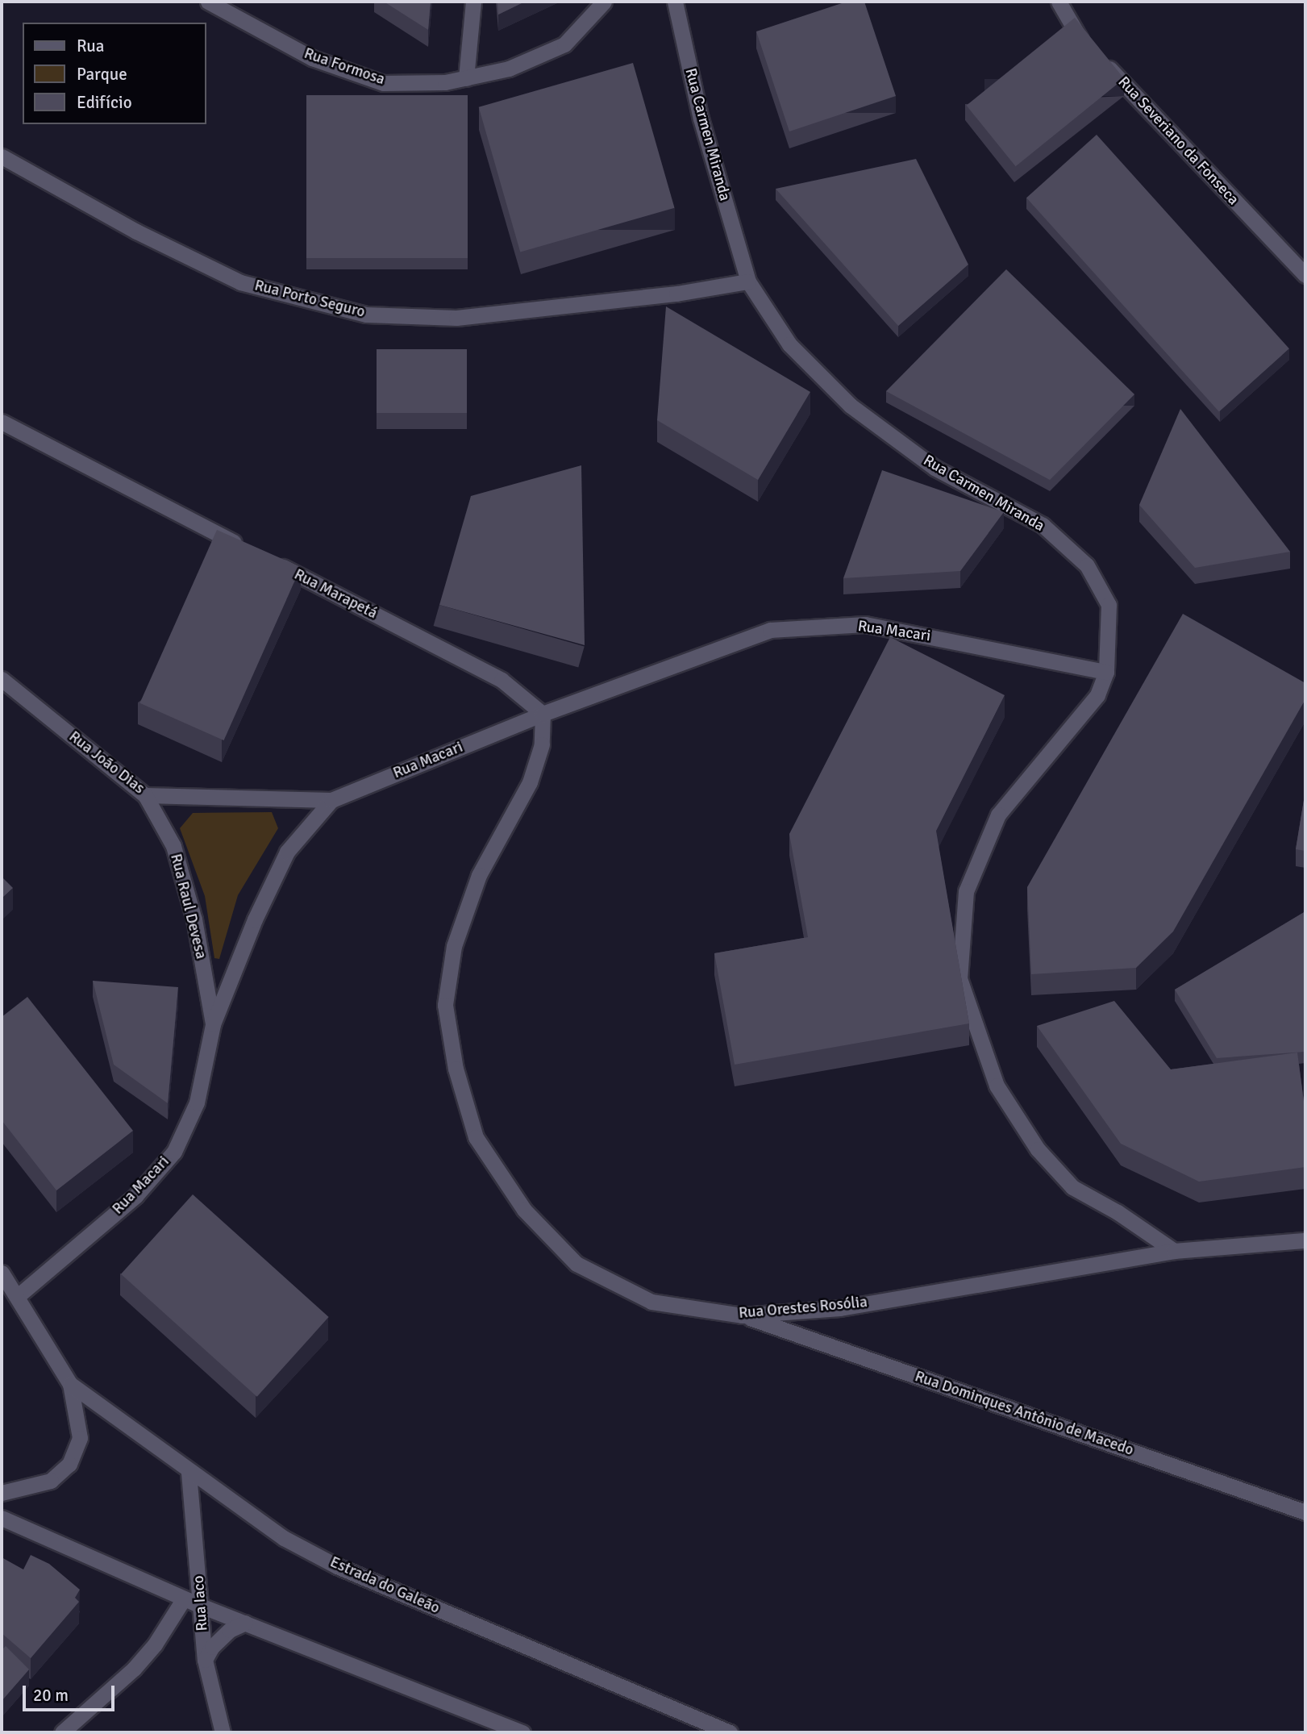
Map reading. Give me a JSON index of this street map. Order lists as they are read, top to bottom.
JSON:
{
  "streets": {
    "street": [
      "Rua Formosa",
      "Rua Carmen Miranda",
      "Rua Severiano da Fonseca",
      "Rua Porto Seguro",
      "Rua Marapetá",
      "Rua Macari",
      "Rua João Dias",
      "Rua Raul Devesa",
      "Rua Orestes Rosólia",
      "Rua Dominques Antônio de Macedo",
      "Estrada do Galeão",
      "Rua Iaco"
    ]
  },
  "crossings": [
    ["Rua Carmen Miranda", "Rua Porto Seguro"],
    ["Rua Carmen Miranda", "Rua Macari"],
    ["Rua Carmen Miranda", "Rua Orestes Rosólia"],
    ["Rua Marapetá", "Rua Macari"],
    ["Rua Marapetá", "Rua Orestes Rosólia"],
    ["Rua Macari", "Rua João Dias"],
    ["Rua Macari", "Rua Raul Devesa"],
    ["Rua Macari", "Rua Orestes Rosólia"],
    ["Rua João Dias", "Rua Raul Devesa"],
    ["Rua Orestes Rosólia", "Rua Dominques Antônio de Macedo"],
    ["Estrada do Galeão", "Rua Iaco"]
  ],
  "legend": ["Rua", "Parque", "Edifício"],
  "scale_bar": "20 m"
}
